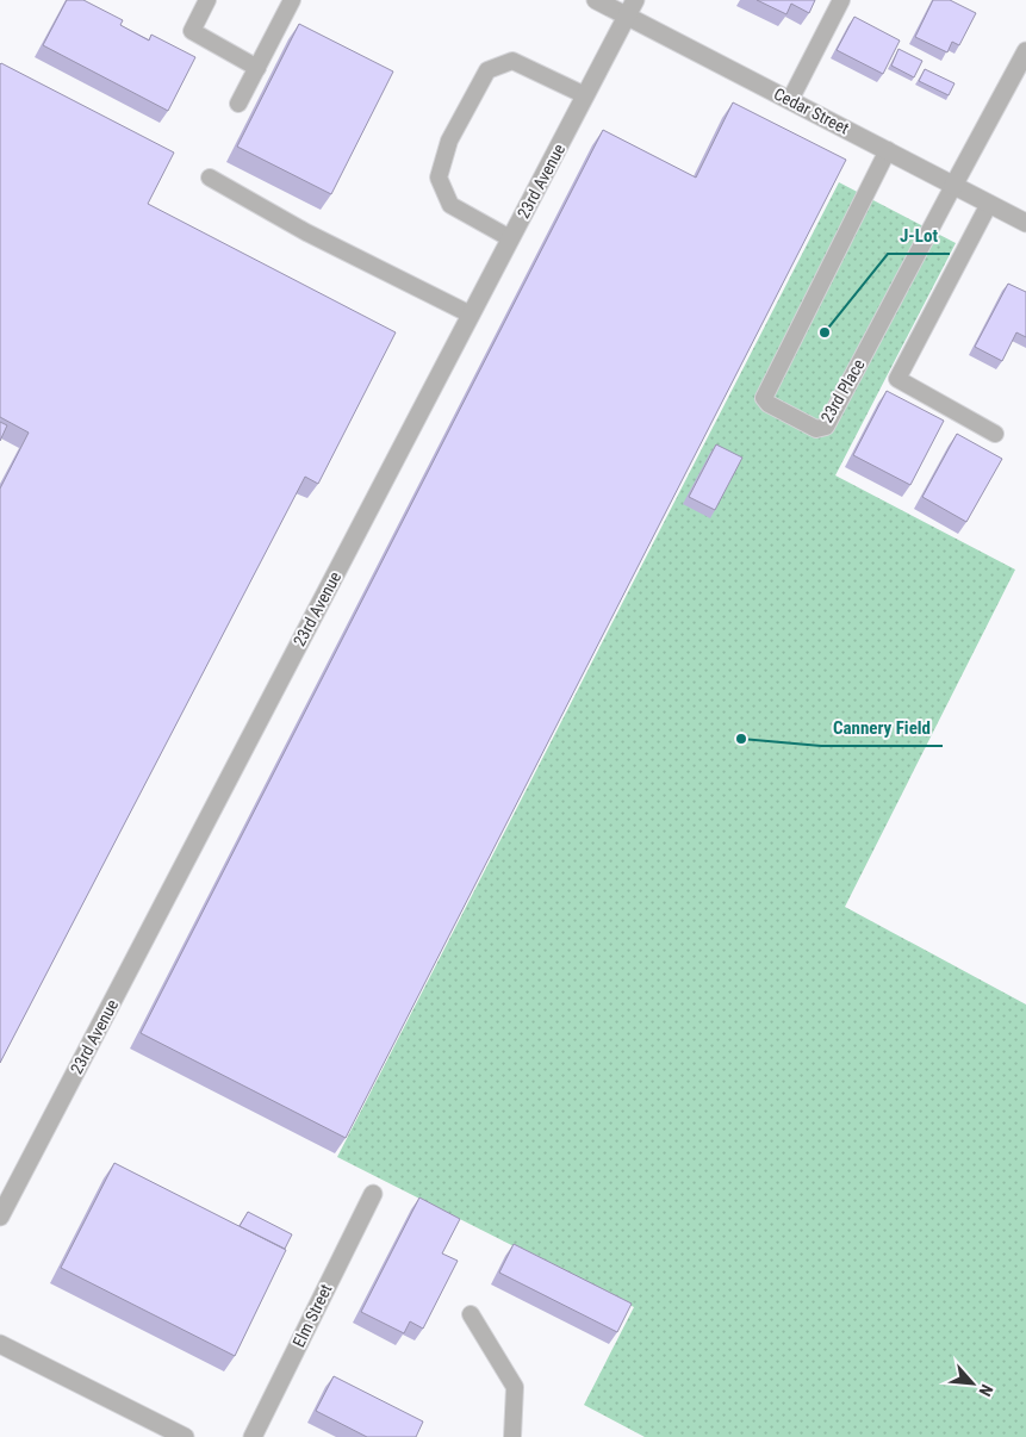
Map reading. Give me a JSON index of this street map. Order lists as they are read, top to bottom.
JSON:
{
  "streets": {
    "street": [
      "Cedar Street",
      "23rd Avenue",
      "23rd Place",
      "Elm Street"
    ]
  },
  "crossings": [
    ["Cedar Street", "23rd Avenue"],
    ["Cedar Street", "23rd Place"]
  ],
  "places": ["J-Lot", "Cannery Field"],
  "north": "bottom right"
}
